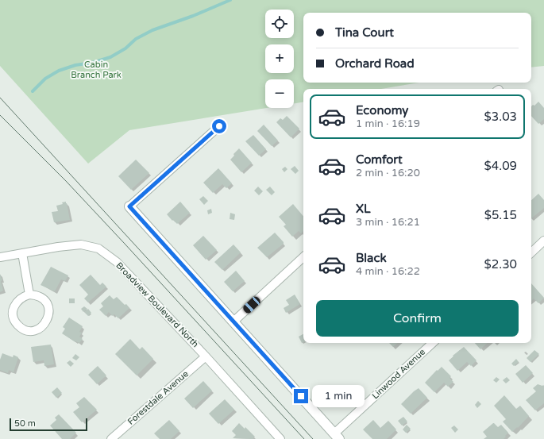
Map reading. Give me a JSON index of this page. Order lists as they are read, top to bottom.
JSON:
{
  "streets": {
    "street": ["Broadview Boulevard North", "Linwood Avenue", "Forestdale Avenue"]
  },
  "crossings": [
    ["Broadview Boulevard North", "Forestdale Avenue"]
  ],
  "parks": ["Cabin Branch Park"],
  "scale_bar": "50 m",
  "page": {
    "map_buttons": ["+", "−"],
    "banner": ["Tina Court", "Orchard Road"],
    "list": [
      {
        "name": "Economy",
        "note": "1 min · 16:19",
        "value": "$3.03"
      },
      {
        "name": "Comfort",
        "note": "2 min · 16:20",
        "value": "$4.09"
      },
      {
        "name": "XL",
        "note": "3 min · 16:21",
        "value": "$5.15"
      },
      {
        "name": "Black",
        "note": "4 min · 16:22",
        "value": "$2.30"
      }
    ],
    "buttons": "Confirm",
    "bubble": "1 min",
    "scale": "50 m"
  }
}
